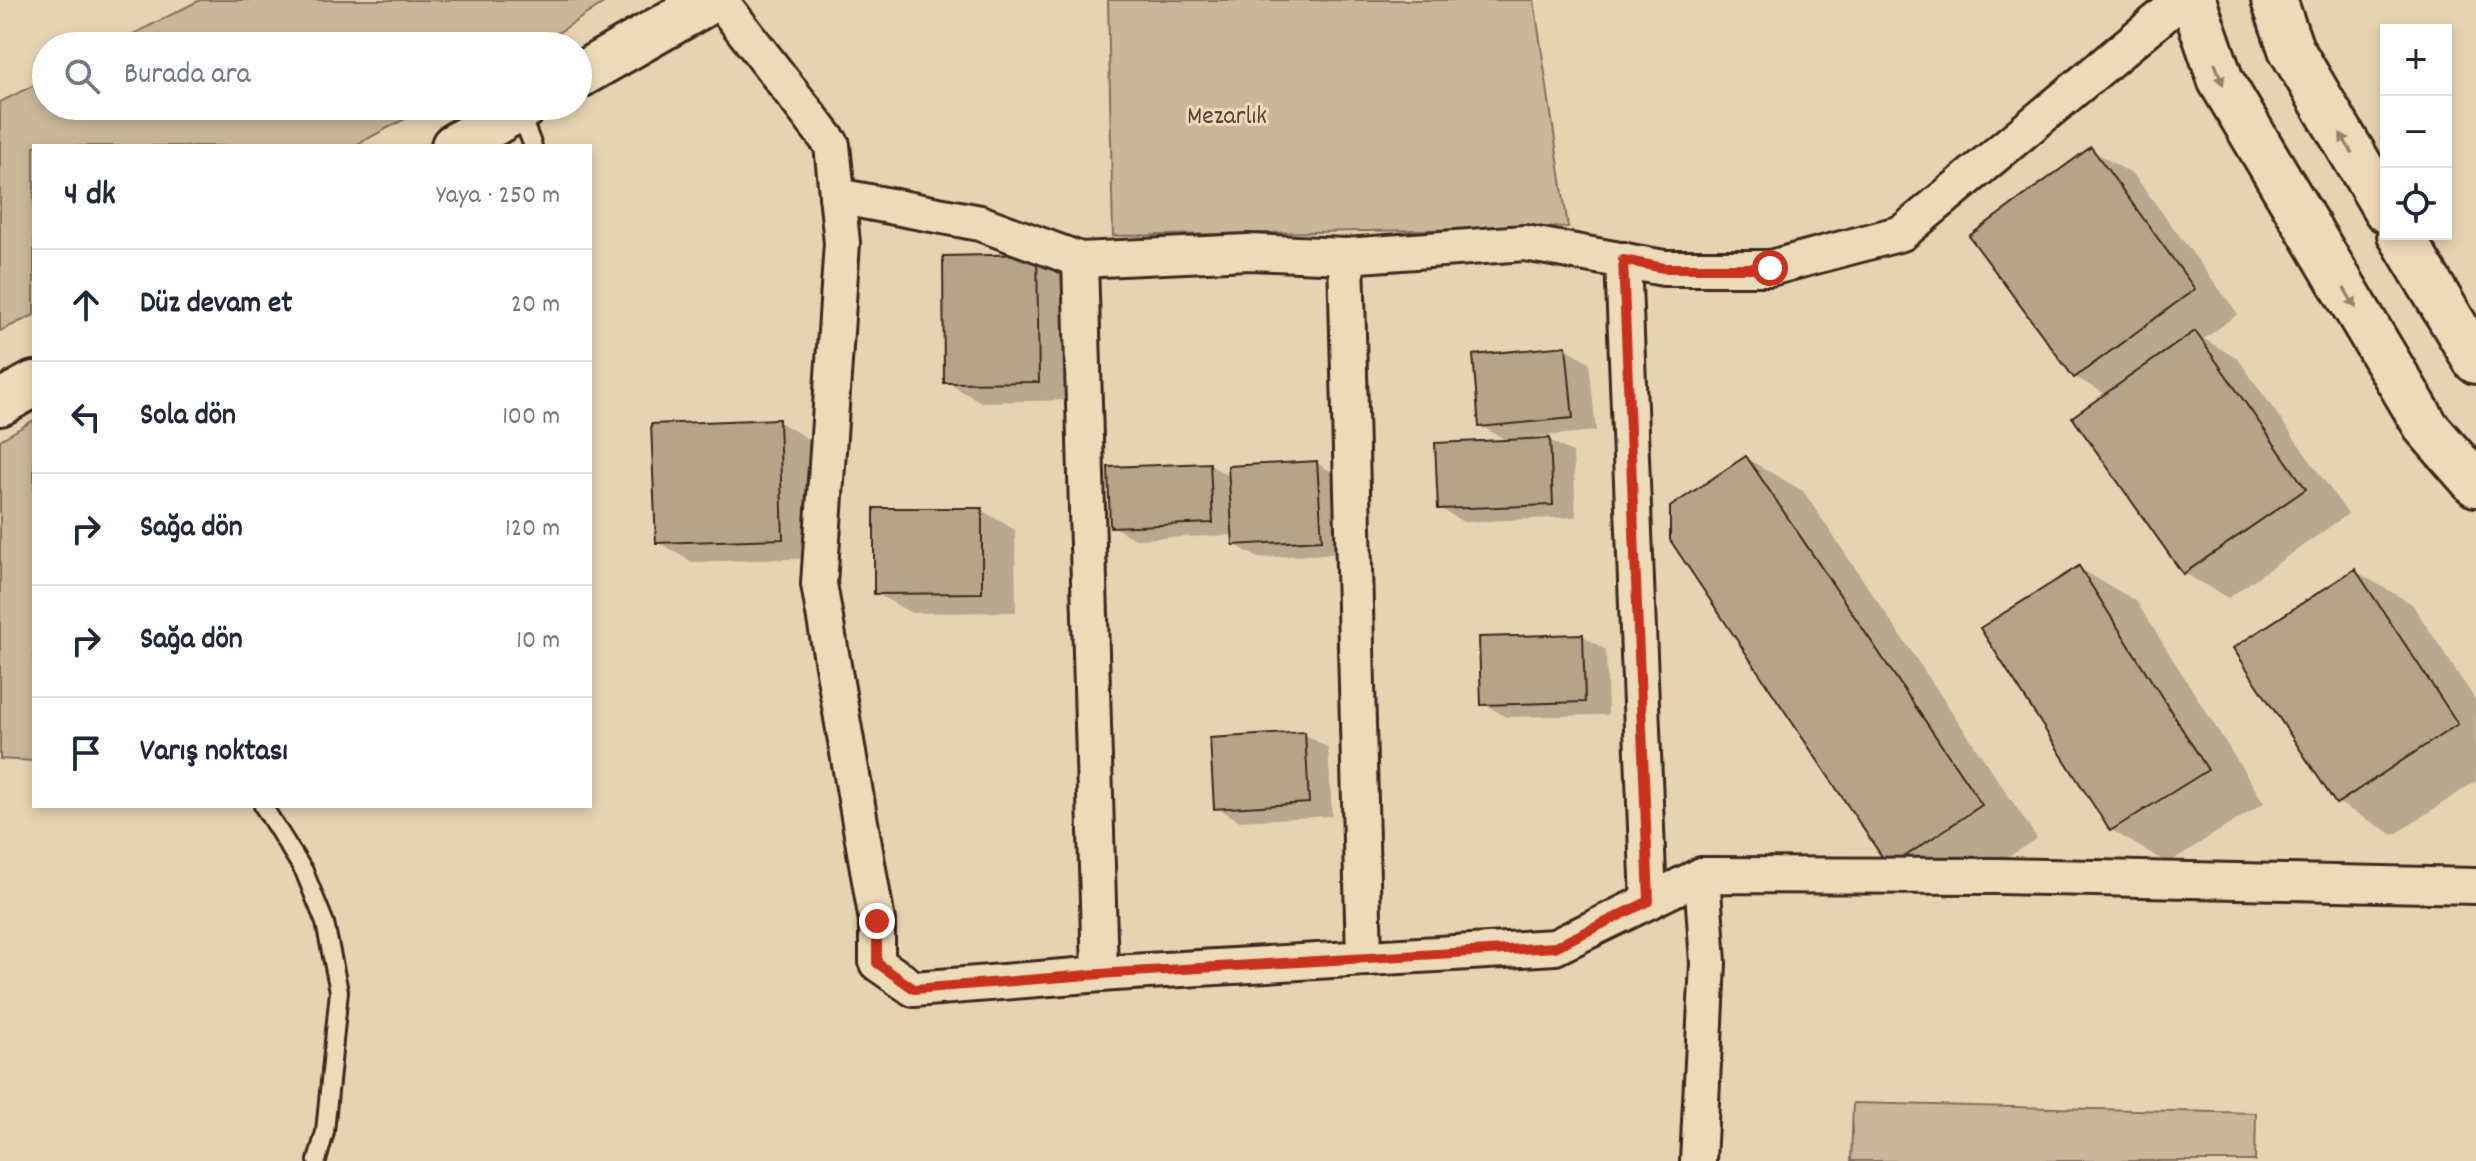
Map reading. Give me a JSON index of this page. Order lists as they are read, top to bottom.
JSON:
{
  "parks": ["Mezarlık"],
  "page": {
    "map_buttons": ["+", "−"],
    "search": "Burada ara",
    "heading": ["4 dk", "Yaya · 250 m"],
    "list": [
      ["Düz devam et", "20 m"],
      ["Sola dön", "100 m"],
      ["Sağa dön", "120 m"],
      ["Sağa dön", "10 m"],
      "Varış noktası"
    ]
  }
}
